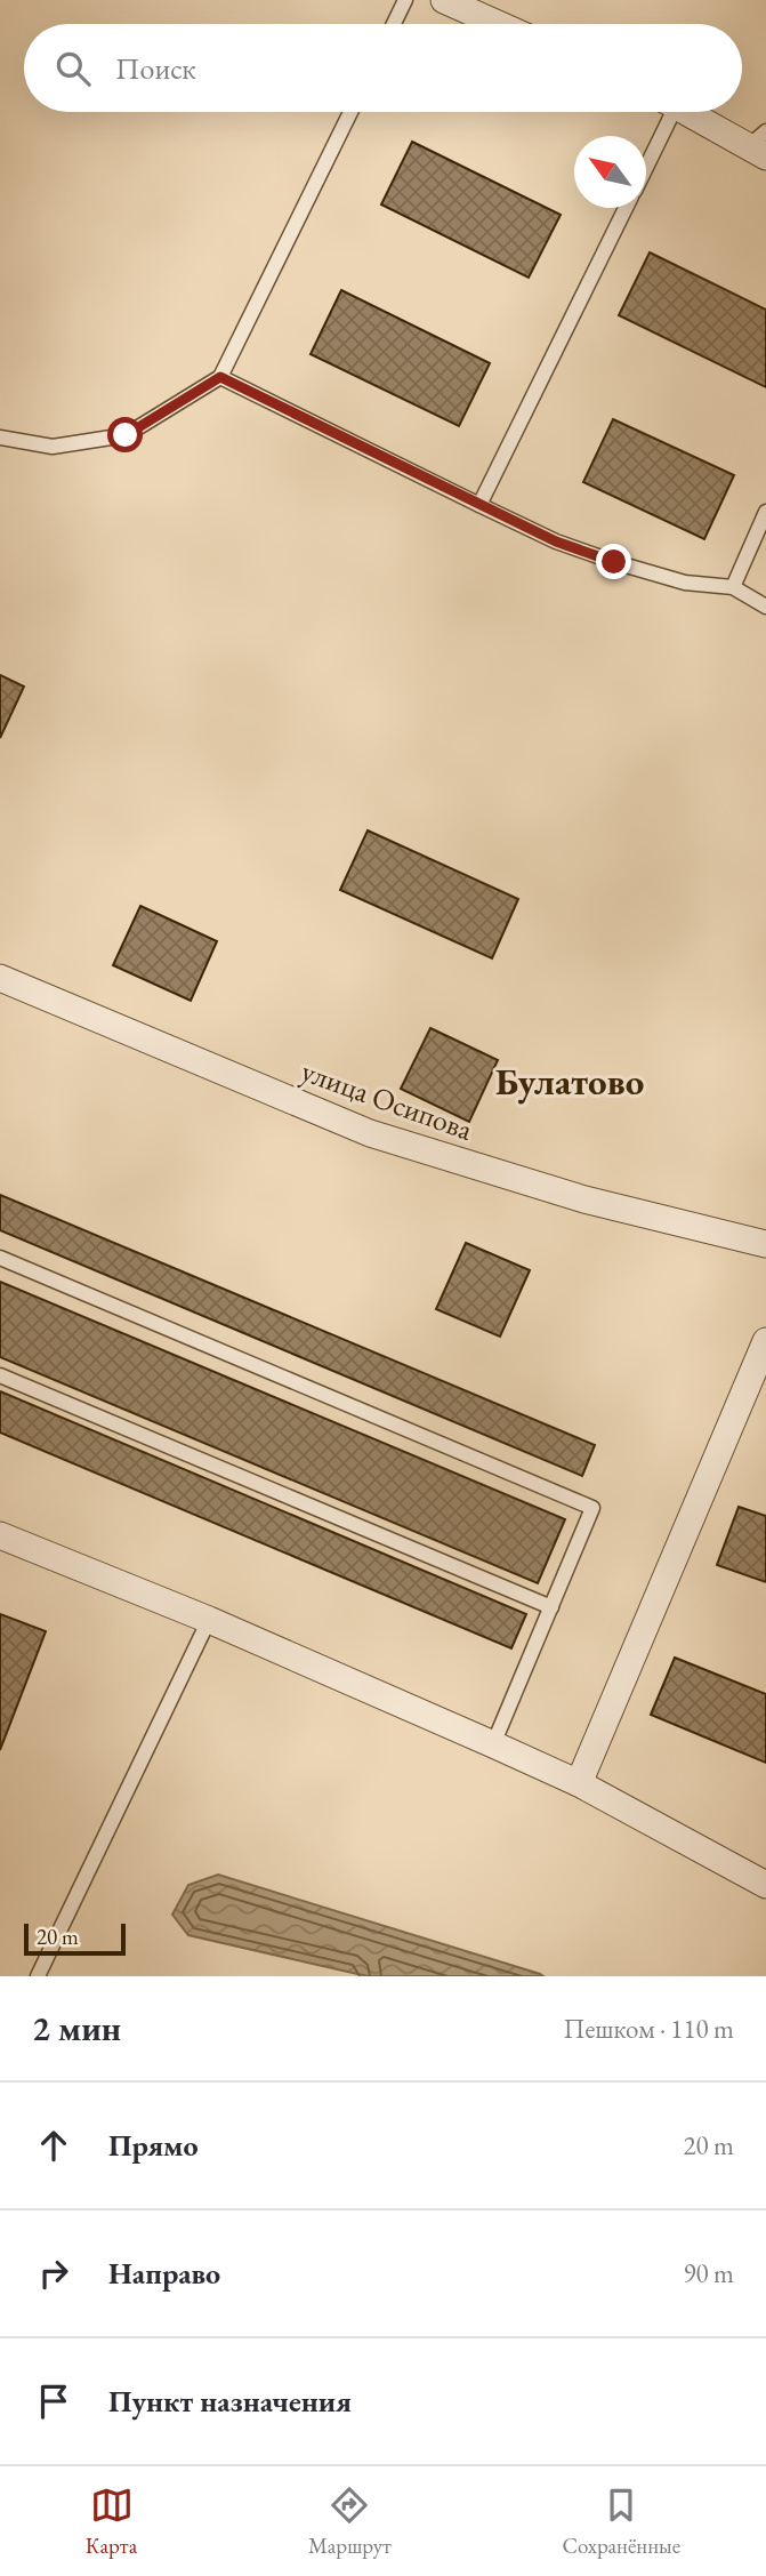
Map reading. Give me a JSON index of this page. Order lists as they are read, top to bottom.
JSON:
{
  "streets": {
    "street": ["улица Осипова"]
  },
  "districts": ["Булатово"],
  "scale_bar": "20 m",
  "north": "top left",
  "page": {
    "search": "Поиск",
    "scale": "20 m",
    "heading": ["2 мин", "Пешком · 110 m"],
    "list": [
      ["Прямо", "20 m"],
      ["Направо", "90 m"],
      "Пункт назначения"
    ],
    "nav": ["Карта", "Маршрут", "Сохранённые"]
  }
}
